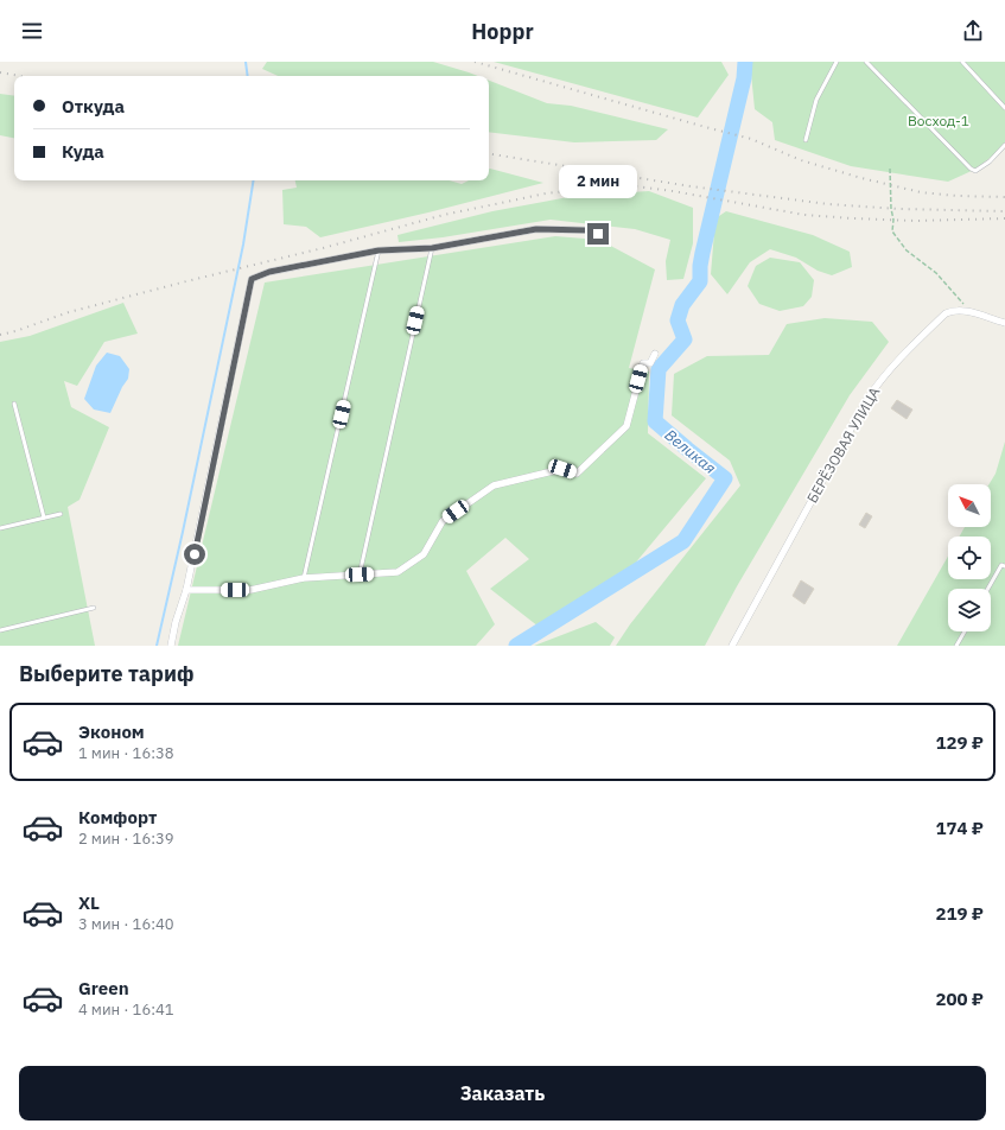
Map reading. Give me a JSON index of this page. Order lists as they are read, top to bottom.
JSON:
{
  "streets": {
    "street": ["БЕРЁЗОВАЯ УЛИЦА"]
  },
  "water": ["Великая"],
  "parks": ["Восход-1"],
  "north": "top left",
  "page": {
    "header": "Hoppr",
    "banner": ["Откуда", "Куда"],
    "bubble": "2 мин",
    "heading": "Выберите тариф",
    "list": [
      {
        "name": "Эконом",
        "note": "1 мин · 16:38",
        "value": "129 ₽"
      },
      {
        "name": "Комфорт",
        "note": "2 мин · 16:39",
        "value": "174 ₽"
      },
      {
        "name": "XL",
        "note": "3 мин · 16:40",
        "value": "219 ₽"
      },
      {
        "name": "Green",
        "note": "4 мин · 16:41",
        "value": "200 ₽"
      }
    ],
    "buttons": "Заказать"
  }
}
